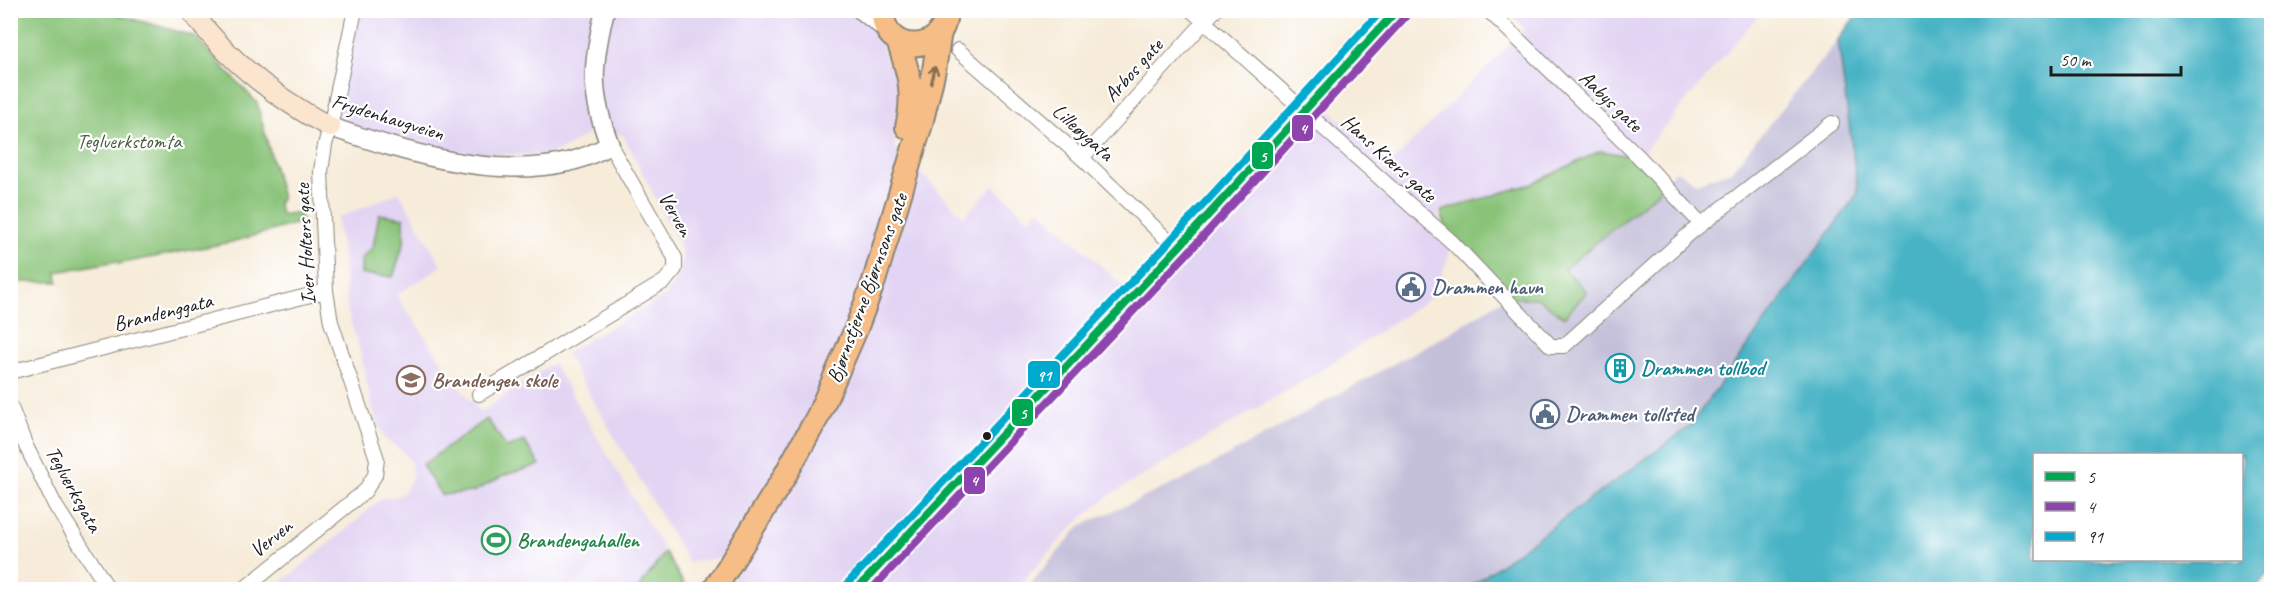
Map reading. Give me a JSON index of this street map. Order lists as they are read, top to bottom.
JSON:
{
  "streets": {
    "main road": ["Frydenhaugveien", "Bjørnstjerne Bjørnsons gate"],
    "street": [
      "Arbos gate",
      "Aabys gate",
      "Lilleøygata",
      "Hans Kiærs gate",
      "Verven",
      "Iver Holters gate",
      "Brandenggata",
      "Teglverksgata"
    ]
  },
  "crossings": [
    ["Arbos gate", "Lilleøygata"],
    ["Arbos gate", "Hans Kiærs gate"],
    ["Aabys gate", "Hans Kiærs gate"],
    ["Frydenhaugveien", "Verven"],
    ["Frydenhaugveien", "Iver Holters gate"],
    ["Verven", "Iver Holters gate"],
    ["Iver Holters gate", "Brandenggata"]
  ],
  "parks": ["Teglverkstomta"],
  "places": {
    "public building": ["Drammen havn", "Drammen tollsted"],
    "building": ["Drammen tollbod"],
    "school or university": ["Brandengen skole"],
    "sports": ["Brandengahallen"]
  },
  "lines": ["transit line 5", "transit line 91", "transit line 4"],
  "legend": ["5", "4", "91"],
  "scale_bar": "50 m"
}
